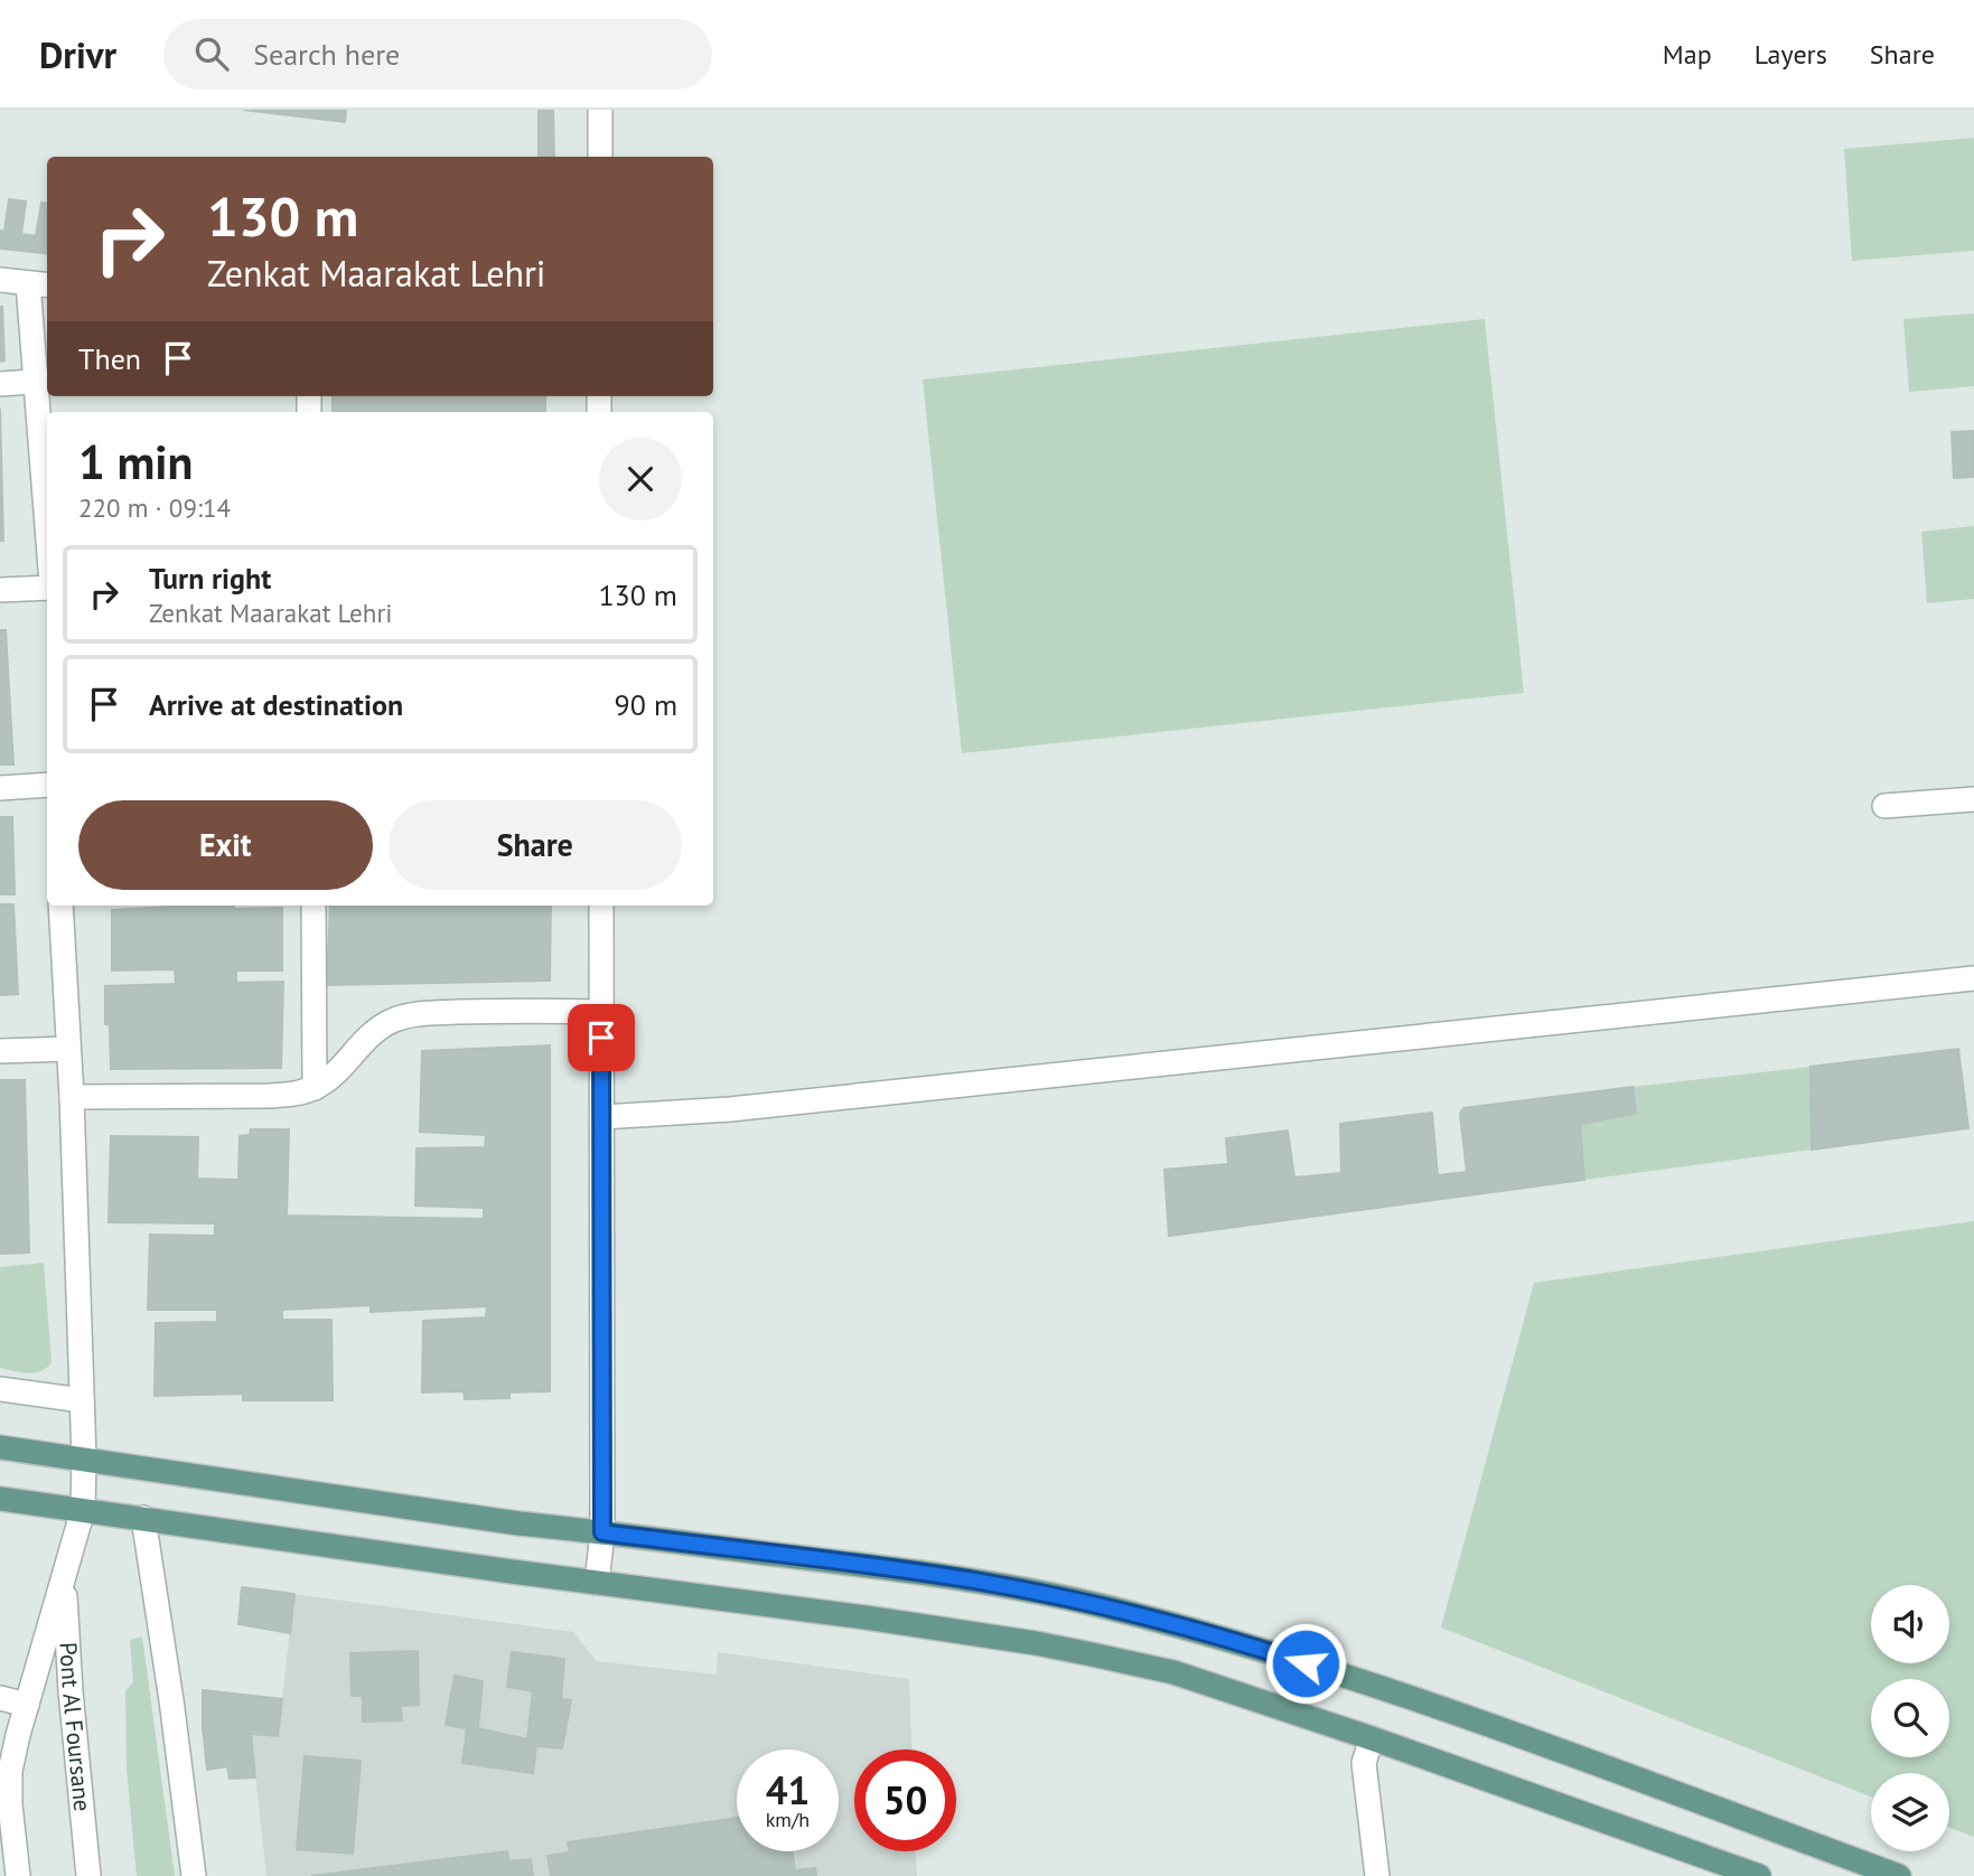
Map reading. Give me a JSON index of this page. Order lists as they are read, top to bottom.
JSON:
{
  "streets": {
    "street": ["Pont Al Foursane"]
  },
  "page": {
    "header": "Drivr",
    "search": "Search here",
    "nav": ["Map", "Layers", "Share"],
    "turn": ["130 m", "Zenkat Maarakat Lehri"],
    "then": "Then",
    "heading": ["1 min", "220 m · 09:14"],
    "list": [
      {
        "name": "Turn right",
        "note": "Zenkat Maarakat Lehri",
        "value": "130 m"
      },
      {
        "name": "Arrive at destination",
        "value": "90 m"
      }
    ],
    "buttons": ["Exit", "Share"],
    "speed": "41 km/h",
    "limit": "50"
  }
}
